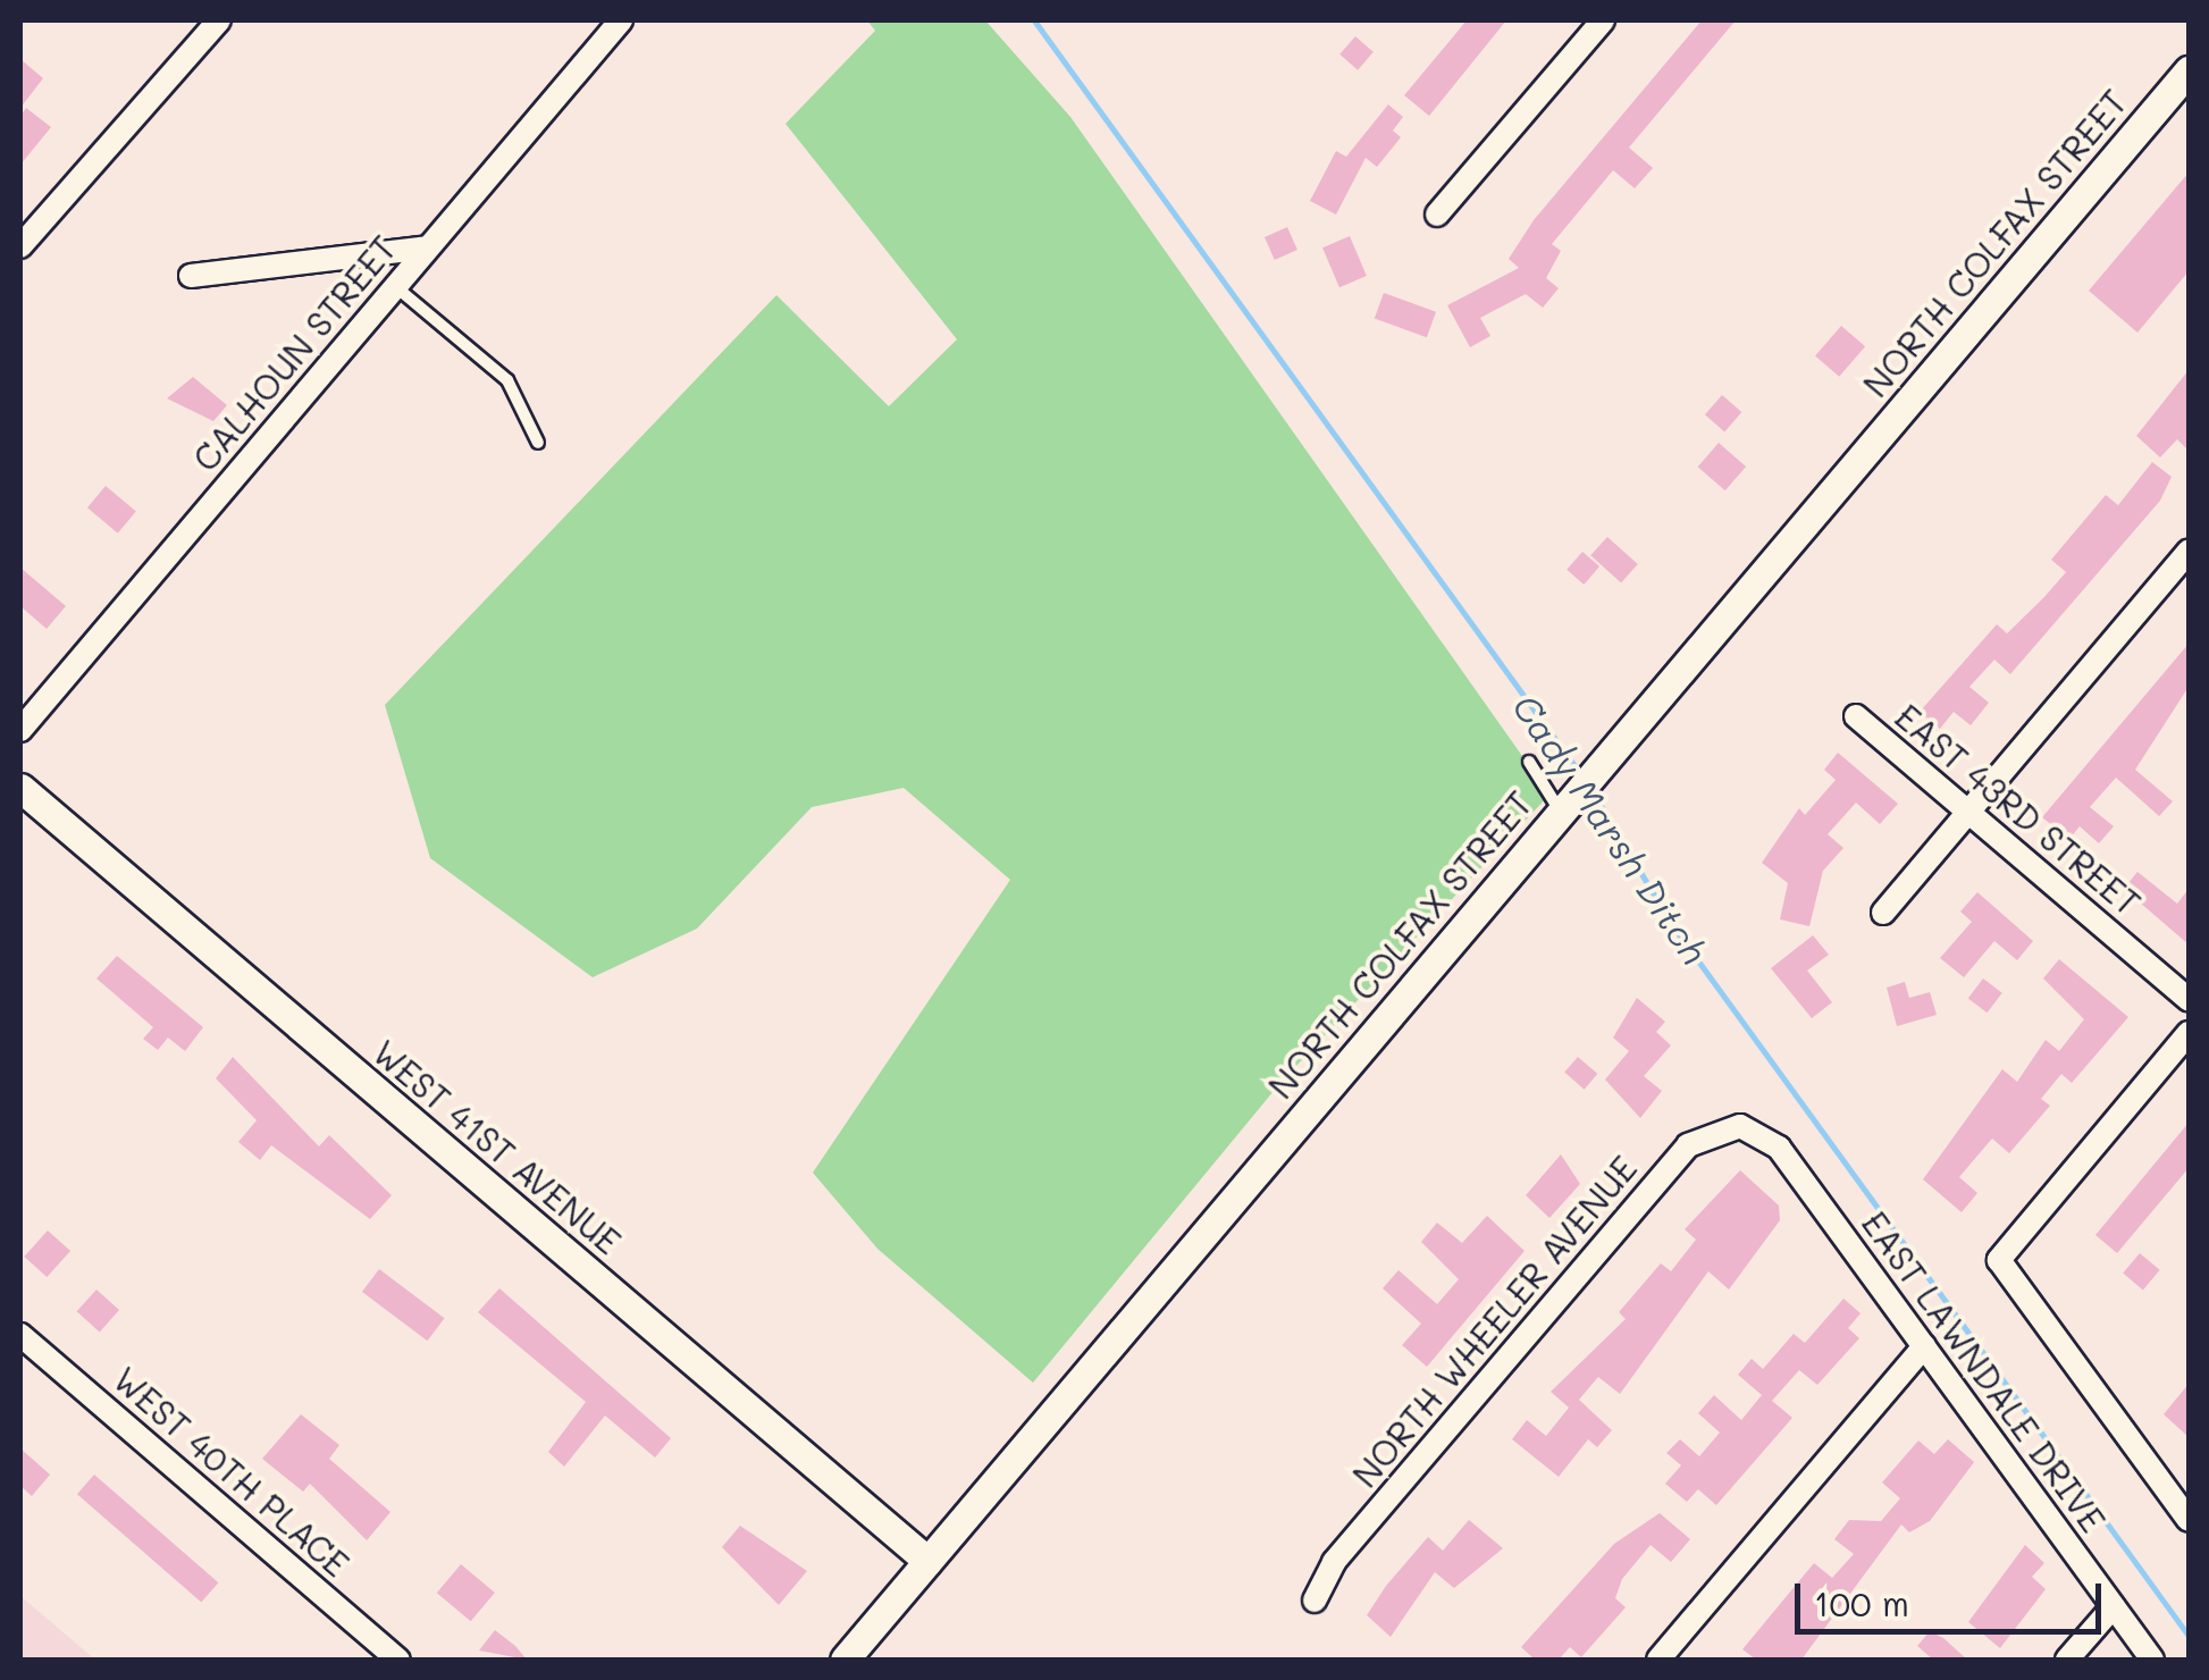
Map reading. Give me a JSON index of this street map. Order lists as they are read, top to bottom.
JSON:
{
  "streets": {
    "street": [
      "NORTH COLFAX STREET",
      "CALHOUN STREET",
      "EAST 43RD STREET",
      "WEST 41ST AVENUE",
      "NORTH WHEELER AVENUE",
      "EAST LAWNDALE DRIVE",
      "WEST 40TH PLACE"
    ]
  },
  "crossings": [
    ["NORTH COLFAX STREET", "WEST 41ST AVENUE"],
    ["NORTH WHEELER AVENUE", "EAST LAWNDALE DRIVE"]
  ],
  "water": ["Cady Marsh Ditch"],
  "scale_bar": "100 m"
}
